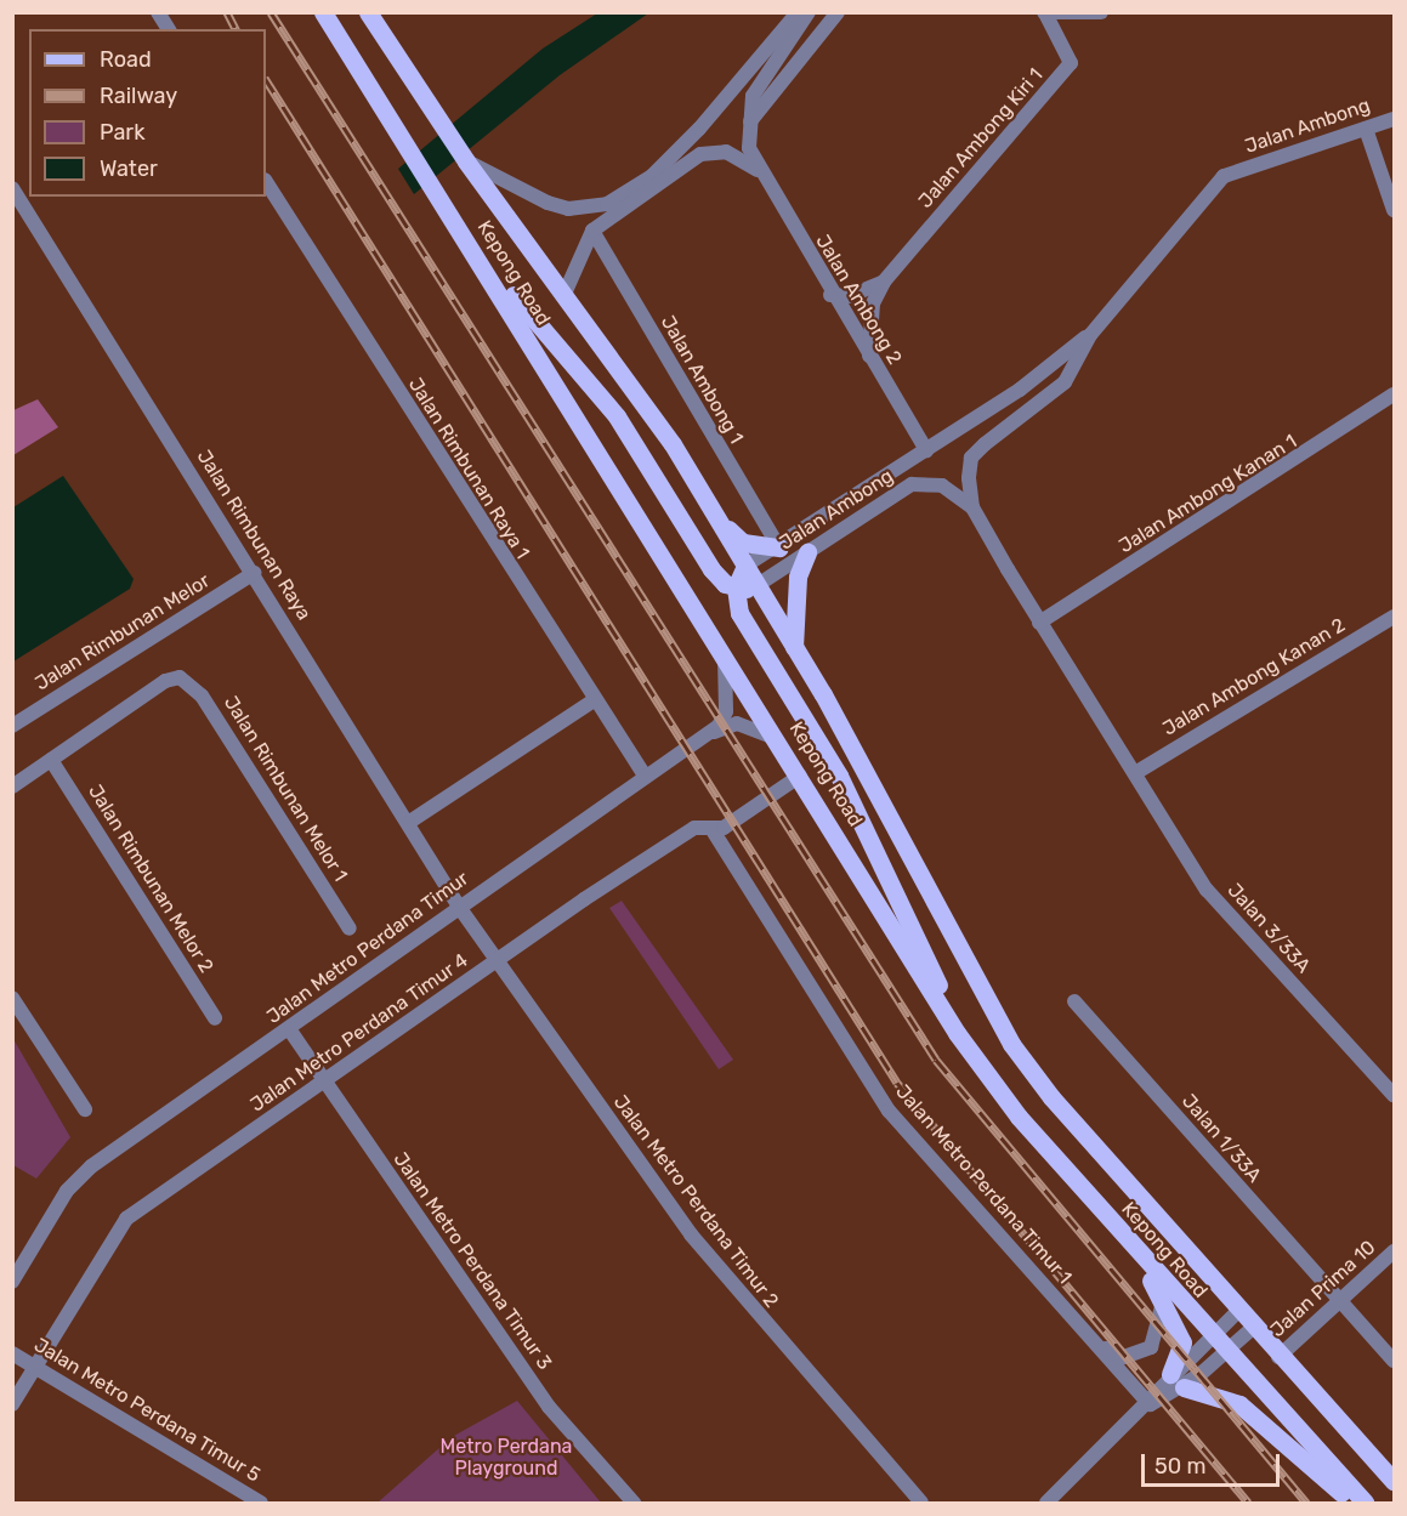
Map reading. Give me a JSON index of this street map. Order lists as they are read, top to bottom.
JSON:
{
  "streets": {
    "main road": ["Kepong Road"],
    "street": [
      "Jalan Ambong",
      "Jalan Ambong Kiri 1",
      "Jalan Ambong 2",
      "Jalan Ambong 1",
      "Jalan Rimbunan Raya 1",
      "Jalan Ambong Kanan 1",
      "Jalan Rimbunan Raya",
      "Jalan Rimbunan Melor",
      "Jalan Ambong Kanan 2",
      "Jalan Rimbunan Melor 1",
      "Jalan Rimbunan Melor 2",
      "Jalan 3/33A",
      "Jalan Metro Perdana Timur",
      "Jalan Metro Perdana Timur 4",
      "Jalan 1/33A",
      "Jalan Metro Perdana Timur 1",
      "Jalan Metro Perdana Timur 2",
      "Jalan Metro Perdana Timur 3",
      "Jalan Prima 10",
      "Jalan Metro Perdana Timur 5"
    ]
  },
  "crossings": [
    ["Jalan Ambong", "Kepong Road"],
    ["Jalan Ambong", "Jalan Ambong 2"],
    ["Jalan Ambong", "Jalan Ambong 1"],
    ["Jalan Ambong Kiri 1", "Jalan Ambong 2"],
    ["Kepong Road", "Jalan Metro Perdana Timur"],
    ["Kepong Road", "Jalan Metro Perdana Timur 4"],
    ["Kepong Road", "Jalan Prima 10"],
    ["Jalan Rimbunan Raya 1", "Jalan Metro Perdana Timur"],
    ["Jalan Rimbunan Raya", "Jalan Rimbunan Melor"],
    ["Jalan Rimbunan Raya", "Jalan Metro Perdana Timur"],
    ["Jalan Rimbunan Raya", "Jalan Metro Perdana Timur 2"],
    ["Jalan Ambong Kanan 2", "Jalan 3/33A"],
    ["Jalan Rimbunan Melor 1", "Jalan Rimbunan Melor 2"],
    ["Jalan Metro Perdana Timur", "Jalan Metro Perdana Timur 2"],
    ["Jalan Metro Perdana Timur", "Jalan Metro Perdana Timur 3"],
    ["Jalan Metro Perdana Timur 4", "Jalan Metro Perdana Timur 1"],
    ["Jalan Metro Perdana Timur 4", "Jalan Metro Perdana Timur 2"],
    ["Jalan Metro Perdana Timur 4", "Jalan Metro Perdana Timur 3"],
    ["Jalan Metro Perdana Timur 4", "Jalan Metro Perdana Timur 5"],
    ["Jalan 1/33A", "Jalan Prima 10"]
  ],
  "parks": ["Metro Perdana Playground"],
  "legend": [
    "Road",
    "Railway",
    "Park",
    "Water"
  ],
  "scale_bar": "50 m"
}
